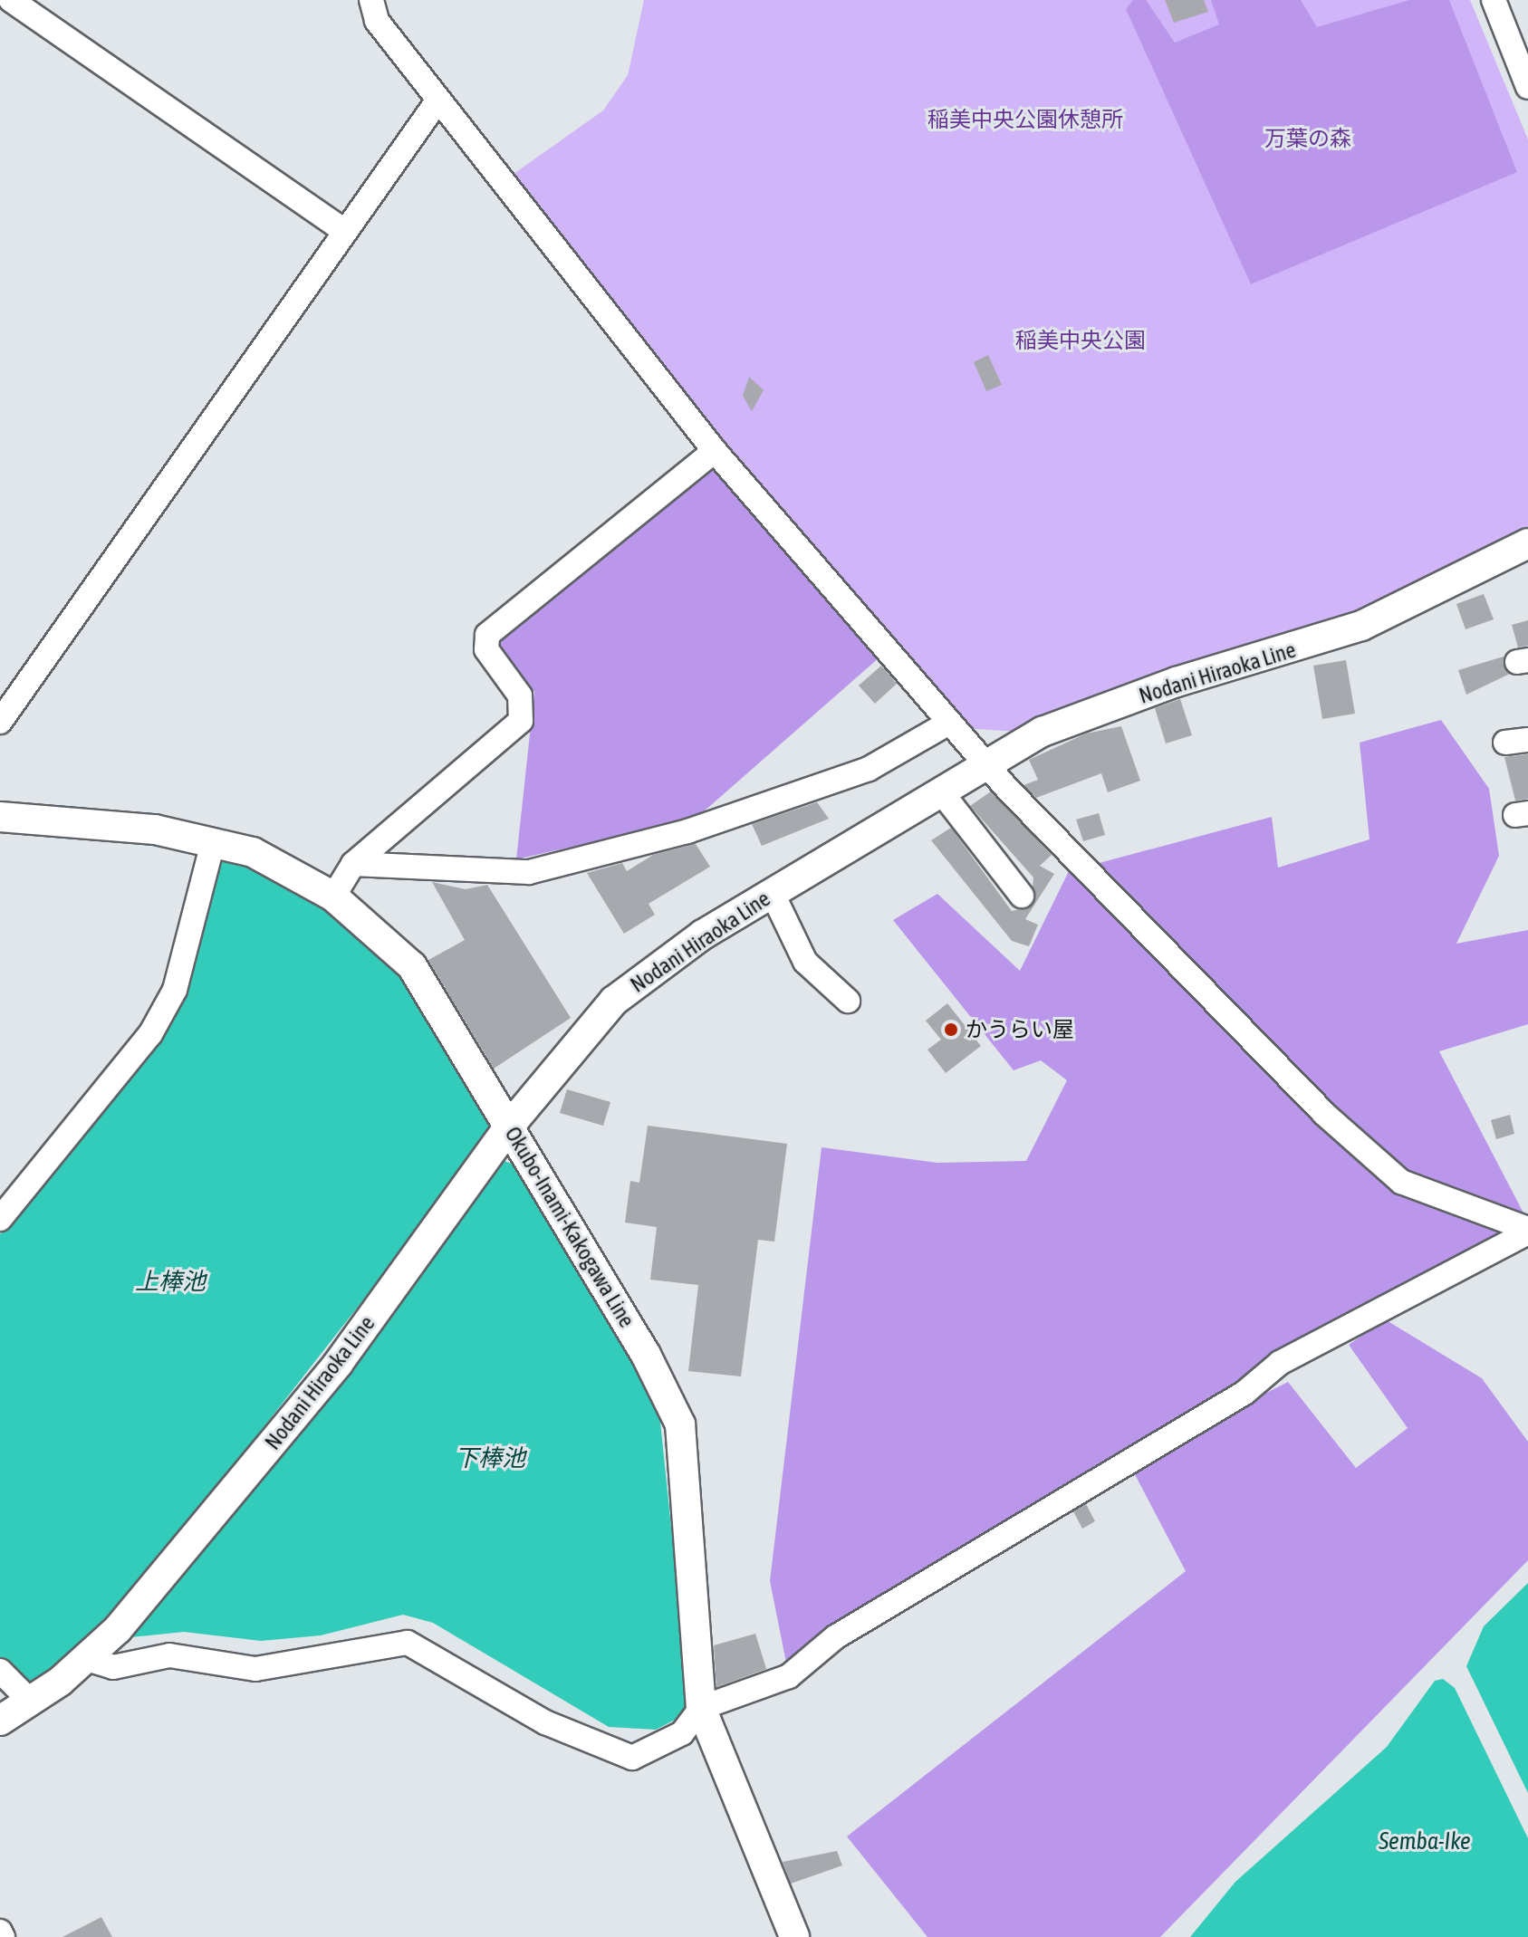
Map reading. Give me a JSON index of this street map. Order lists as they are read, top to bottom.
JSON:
{
  "streets": {
    "main road": ["Nodani Hiraoka Line", "Okubo-Inami-Kakogawa Line"]
  },
  "crossings": [
    ["Nodani Hiraoka Line", "Okubo-Inami-Kakogawa Line"]
  ],
  "water": ["上棒池", "下棒池", "Semba-Ike"],
  "parks": ["稲美中央公園休憩所", "万葉の森", "稲美中央公園"],
  "places": ["かうらい屋"]
}
